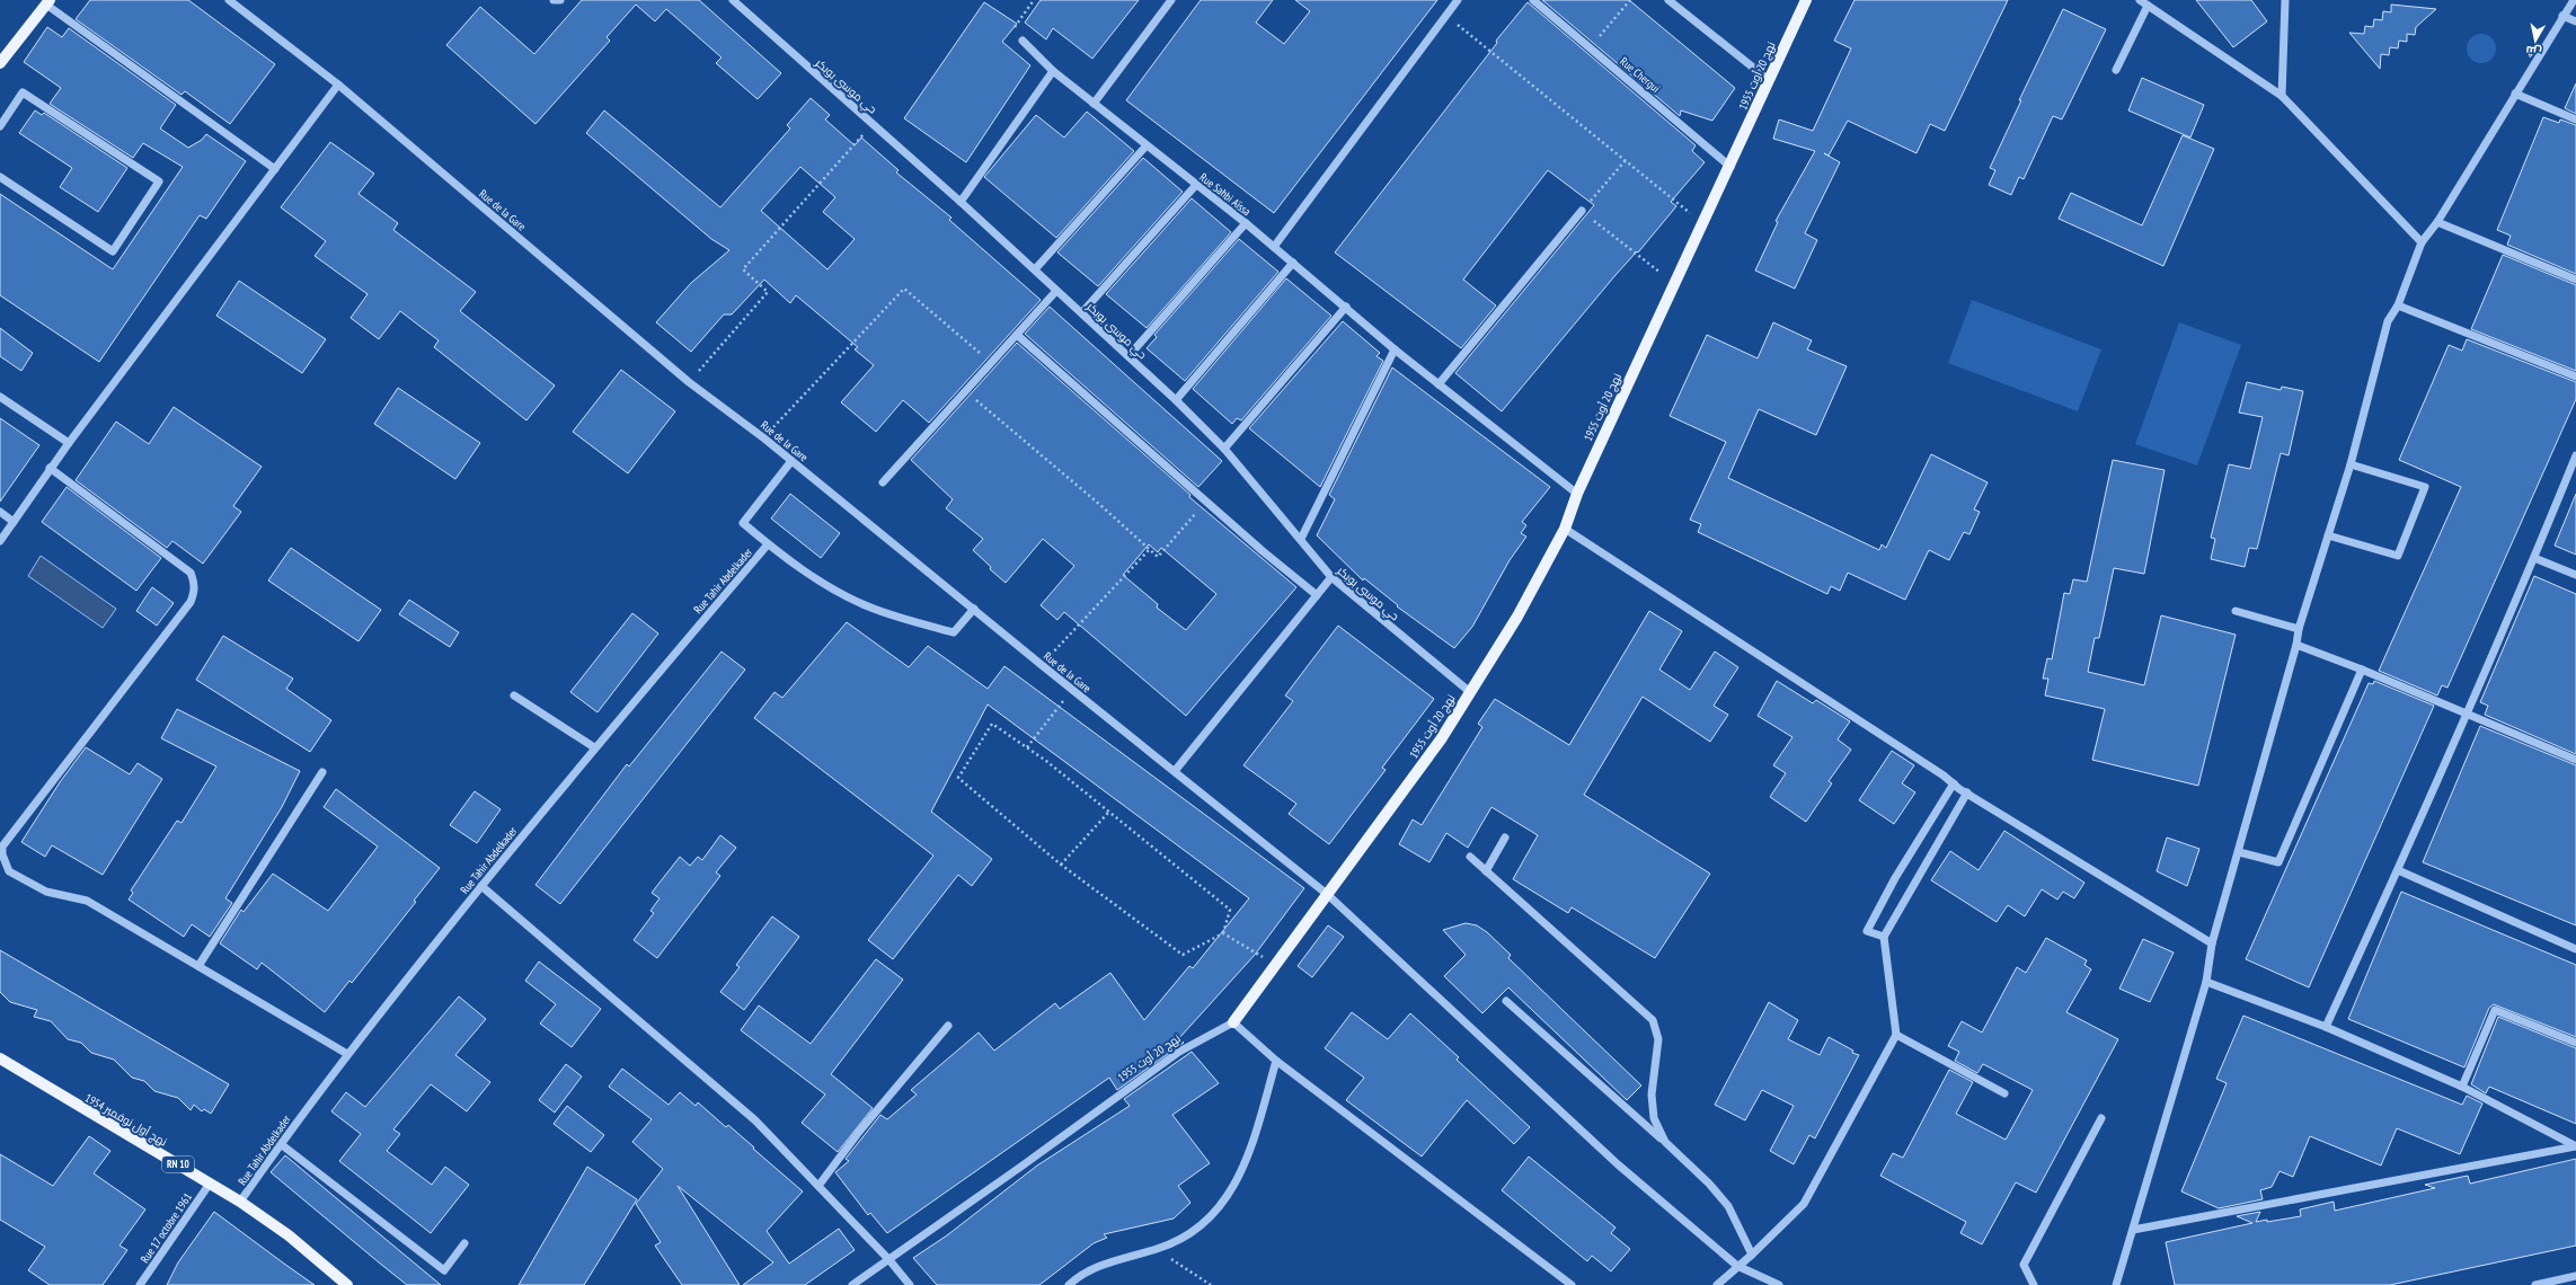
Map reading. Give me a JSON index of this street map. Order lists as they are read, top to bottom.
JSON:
{
  "streets": {
    "main road": ["نهج 20 أوت 1955", "نهج أول نوفمبر 1954", "RN 10"],
    "street": [
      "Rue Chergui",
      "حي موسى بوبكر",
      "Rue Sahbi Aïssa",
      "Rue de la Gare",
      "Rue Tahir Abdelkader",
      "Rue 17 octobre 1961"
    ]
  },
  "crossings": [
    ["Rue Chergui", "نهج 20 أوت 1955"],
    ["نهج 20 أوت 1955", "حي موسى بوبكر"],
    ["نهج 20 أوت 1955", "Rue Sahbi Aïssa"],
    ["نهج 20 أوت 1955", "Rue de la Gare"],
    ["Rue Tahir Abdelkader", "نهج أول نوفمبر 1954"],
    ["نهج أول نوفمبر 1954", "Rue 17 octobre 1961"]
  ],
  "north": "bottom"
}
